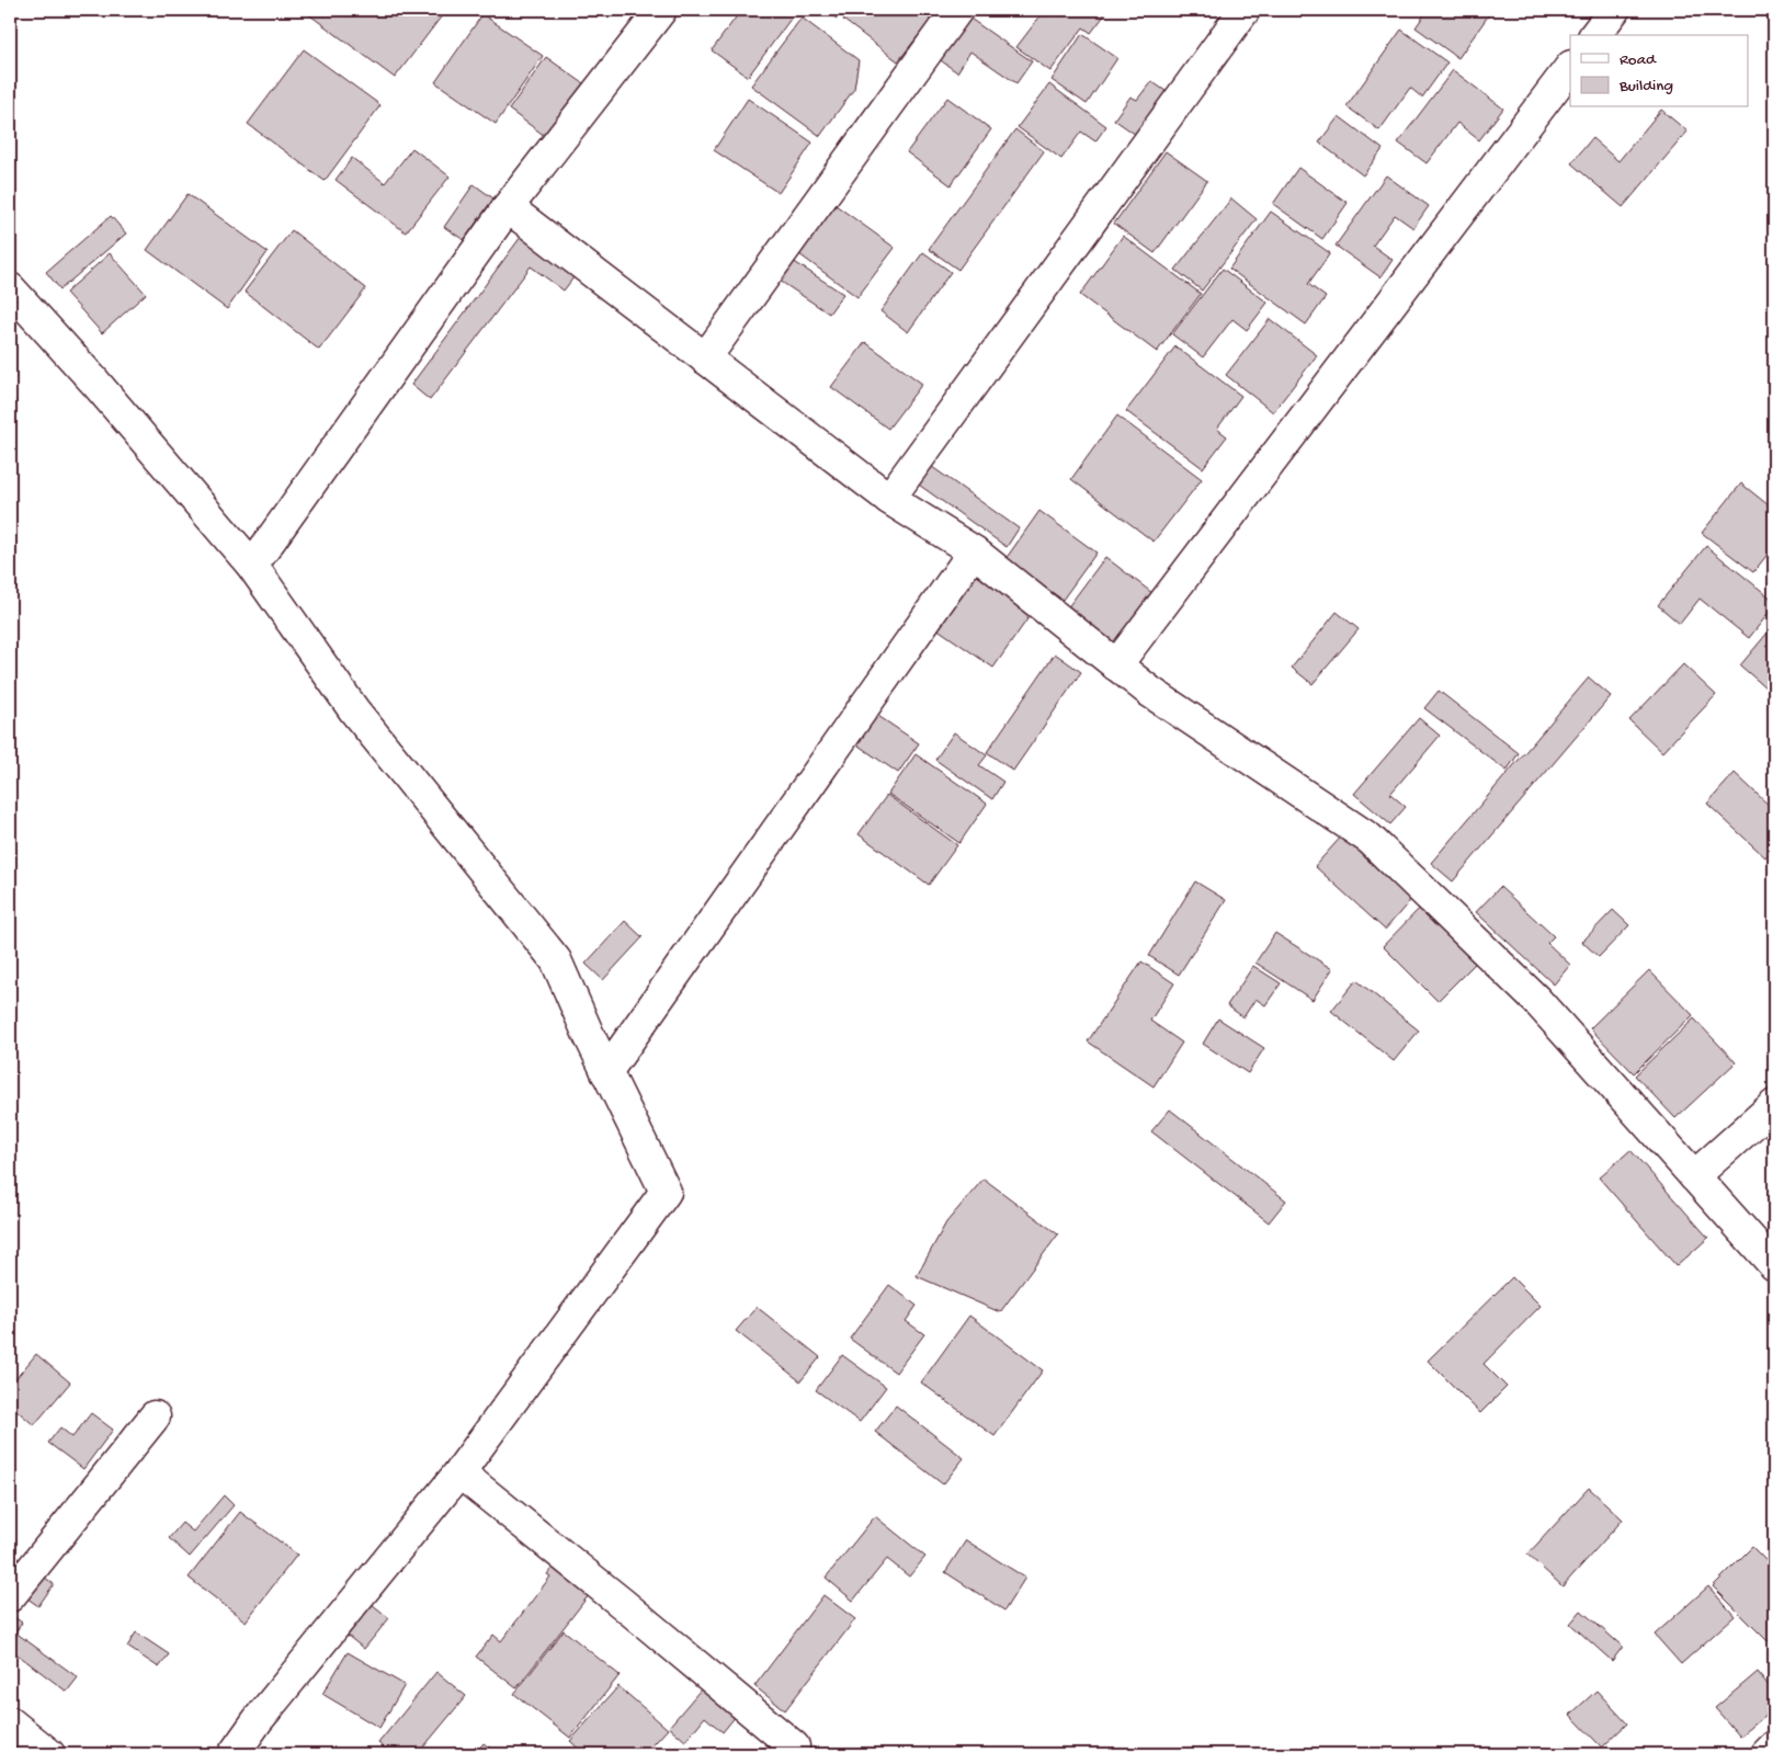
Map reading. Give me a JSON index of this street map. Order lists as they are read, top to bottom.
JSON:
{
  "legend": ["Road", "Building"]
}
